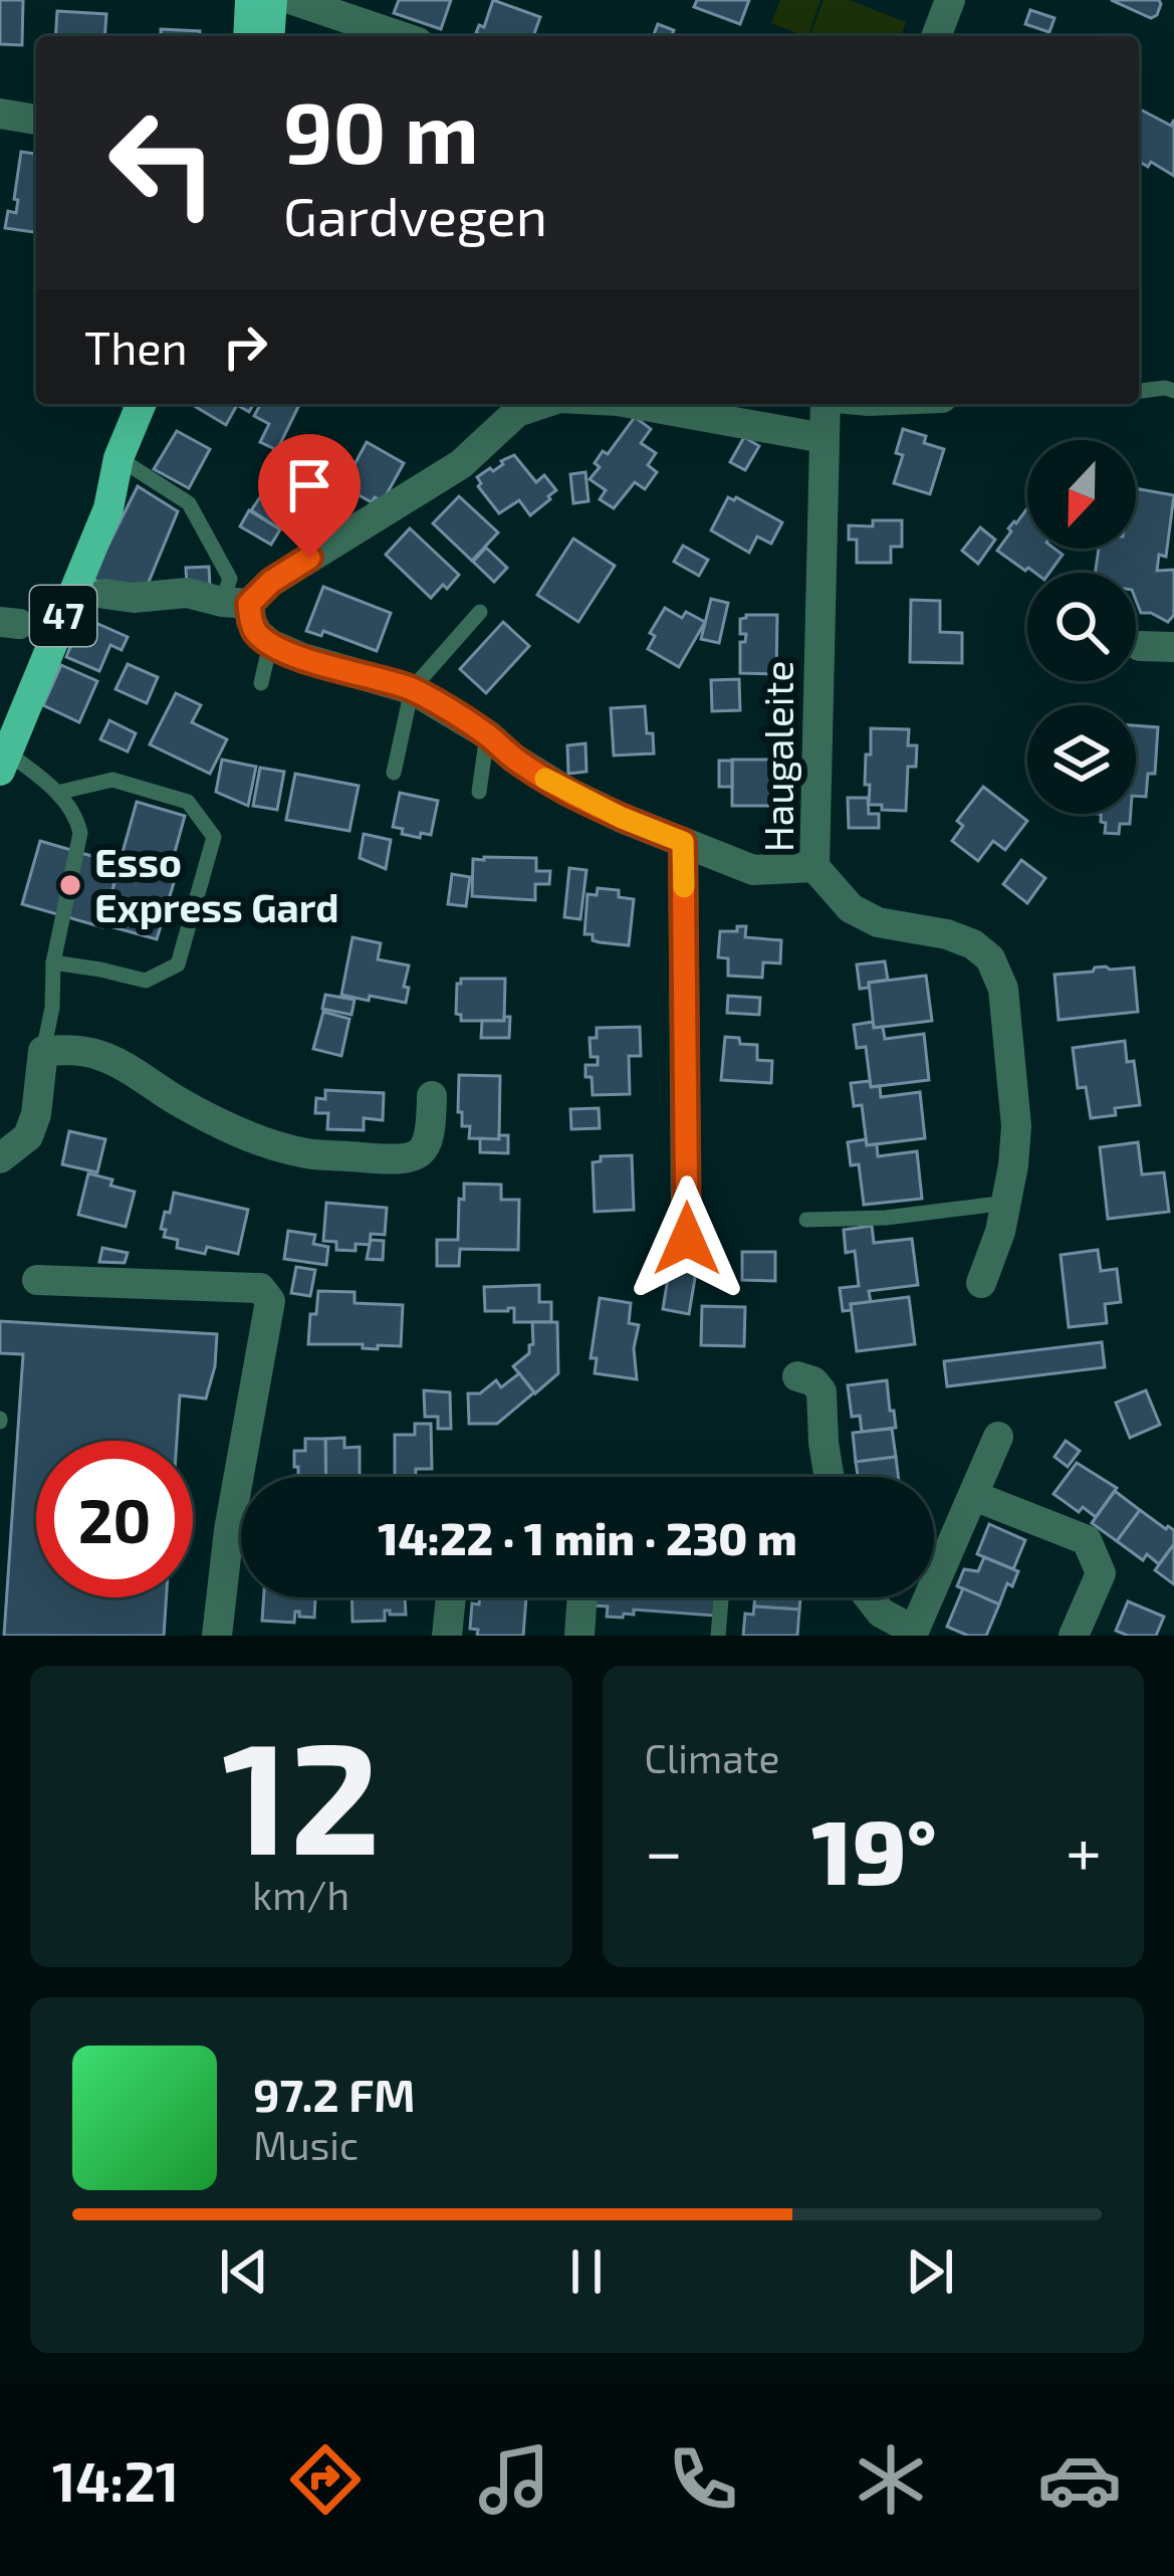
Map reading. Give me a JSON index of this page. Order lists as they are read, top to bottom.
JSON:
{
  "streets": {
    "main road": ["47"],
    "street": ["Haugaleite"]
  },
  "places": ["Esso Express Gard"],
  "north": "bottom",
  "page": {
    "turn": ["90 m", "Gardvegen"],
    "then": "Then",
    "limit": "20",
    "trip": "14:22 · 1 min · 230 m",
    "tile": [
      ["12", "km/h"],
      "Climate"
    ],
    "heat": ["−", "19°", "+"],
    "song": ["97.2 FM", "Music"],
    "tabs": "14:21"
  }
}
